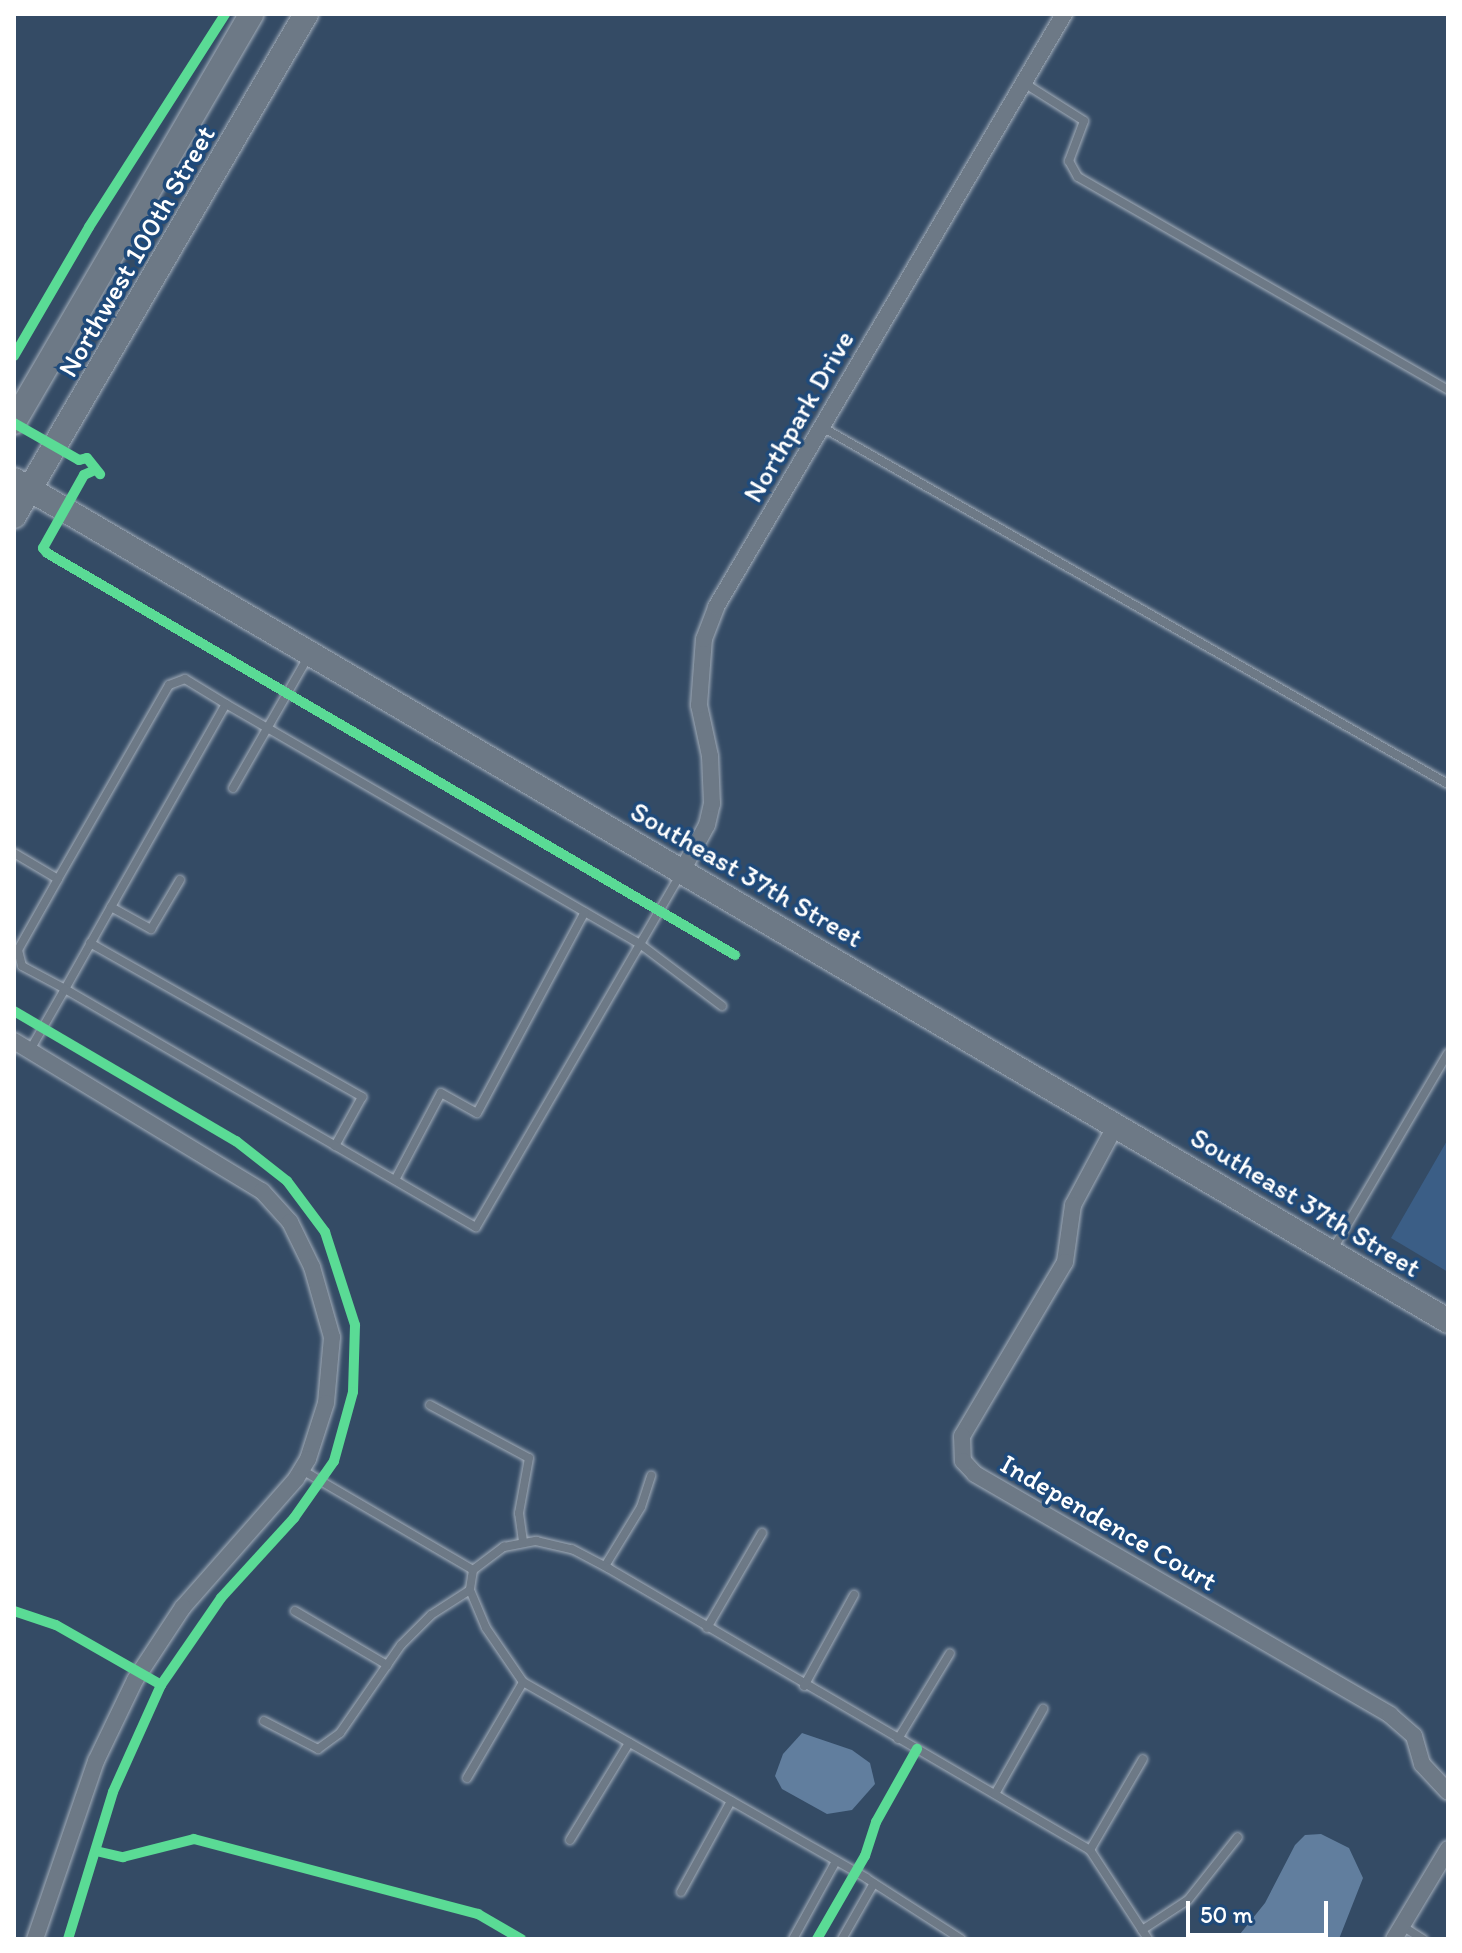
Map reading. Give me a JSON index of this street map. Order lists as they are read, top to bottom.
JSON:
{
  "streets": {
    "street": [
      "Northwest 100th Street",
      "Northpark Drive",
      "Southeast 37th Street",
      "Independence Court"
    ]
  },
  "crossings": [
    ["Northwest 100th Street", "Southeast 37th Street"],
    ["Northpark Drive", "Southeast 37th Street"],
    ["Southeast 37th Street", "Independence Court"]
  ],
  "scale_bar": "50 m"
}
